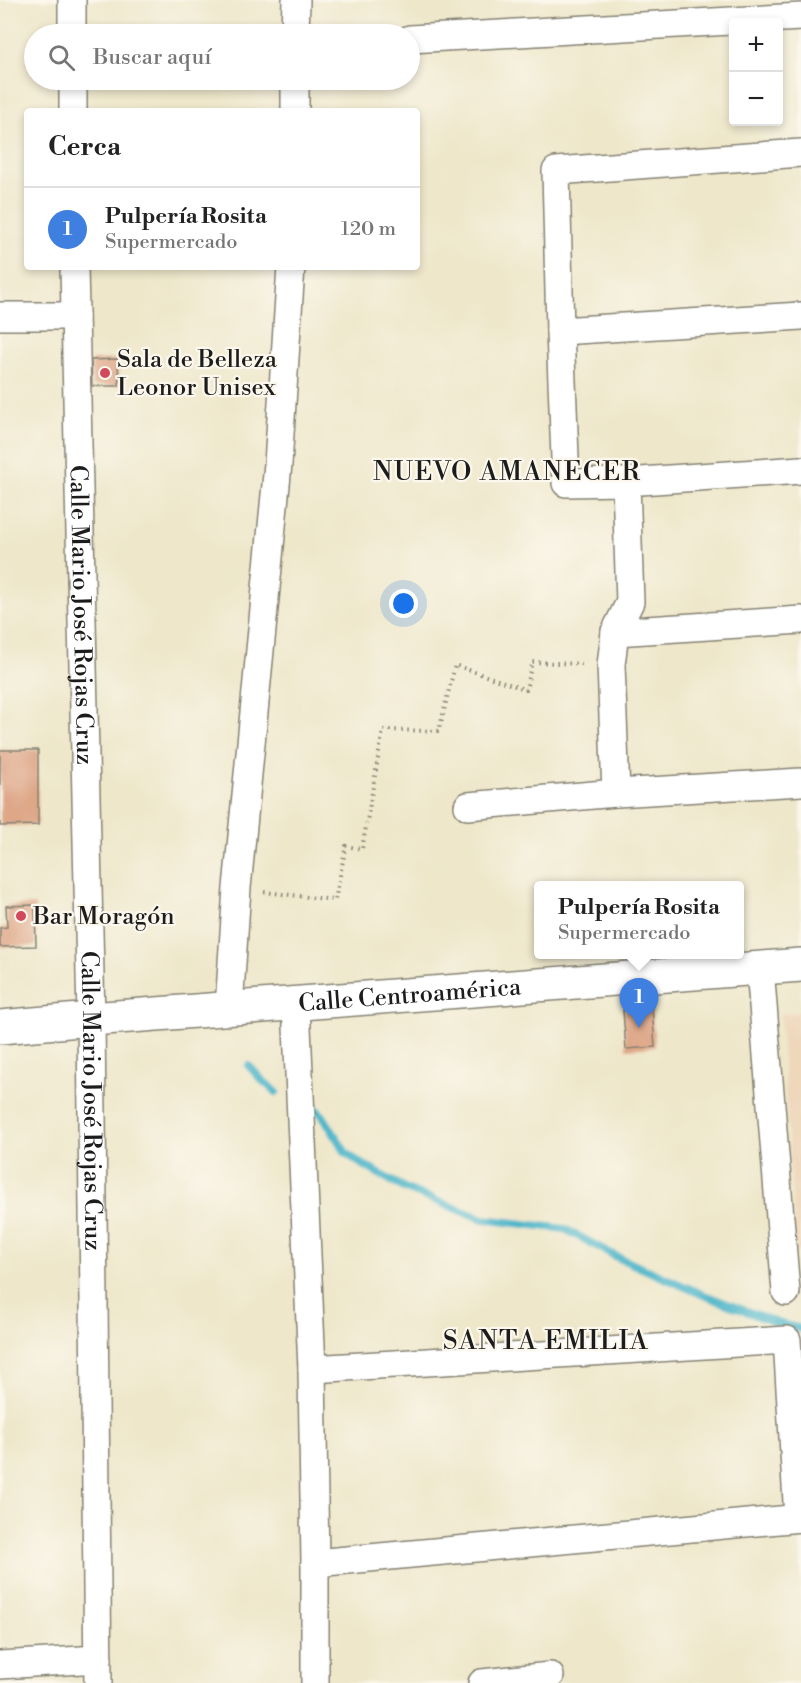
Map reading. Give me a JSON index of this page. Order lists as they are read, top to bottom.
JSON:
{
  "streets": {
    "main road": ["Calle Centroamérica"],
    "street": ["Calle Mario José Rojas Cruz"]
  },
  "crossings": [
    ["Calle Mario José Rojas Cruz", "Calle Centroamérica"]
  ],
  "districts": ["NUEVO AMANECER", "SANTA EMILIA"],
  "places": ["Sala de Belleza Leonor Unisex", "Bar Moragón"],
  "page": {
    "map_buttons": ["+", "−"],
    "search": "Buscar aquí",
    "heading": "Cerca",
    "list": [
      {
        "mark": "1",
        "name": "Pulpería Rosita",
        "note": "Supermercado",
        "value": "120 m"
      }
    ],
    "popup": ["Pulpería Rosita", "Supermercado"],
    "pins": "1"
  }
}
